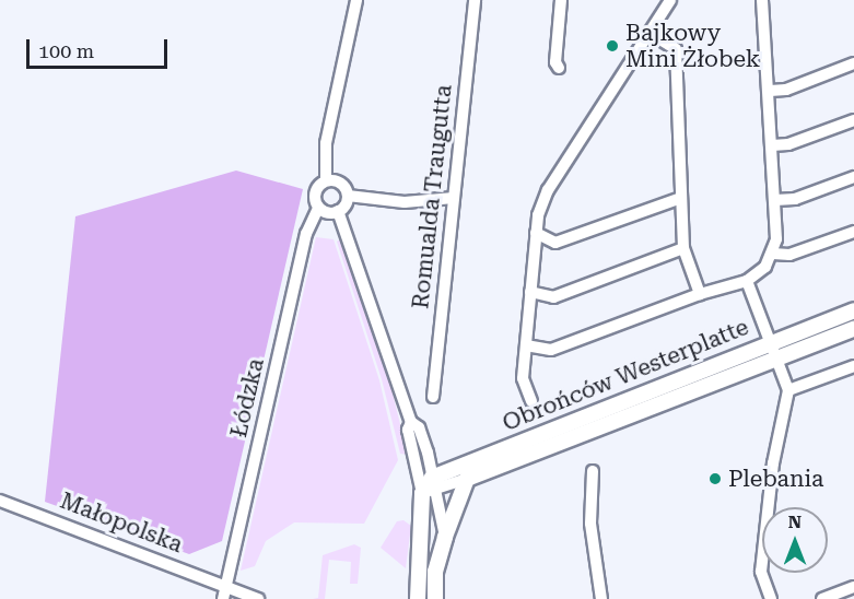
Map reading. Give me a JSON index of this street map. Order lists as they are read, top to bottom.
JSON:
{
  "streets": {
    "main road": ["Obrońców Westerplatte"],
    "street": ["Romualda Traugutta", "Łódzka", "Małopolska"]
  },
  "crossings": [
    ["Łódzka", "Małopolska"]
  ],
  "places": ["Bajkowy Mini Żłobek", "Plebania"],
  "scale_bar": "100 m",
  "north": "top"
}
